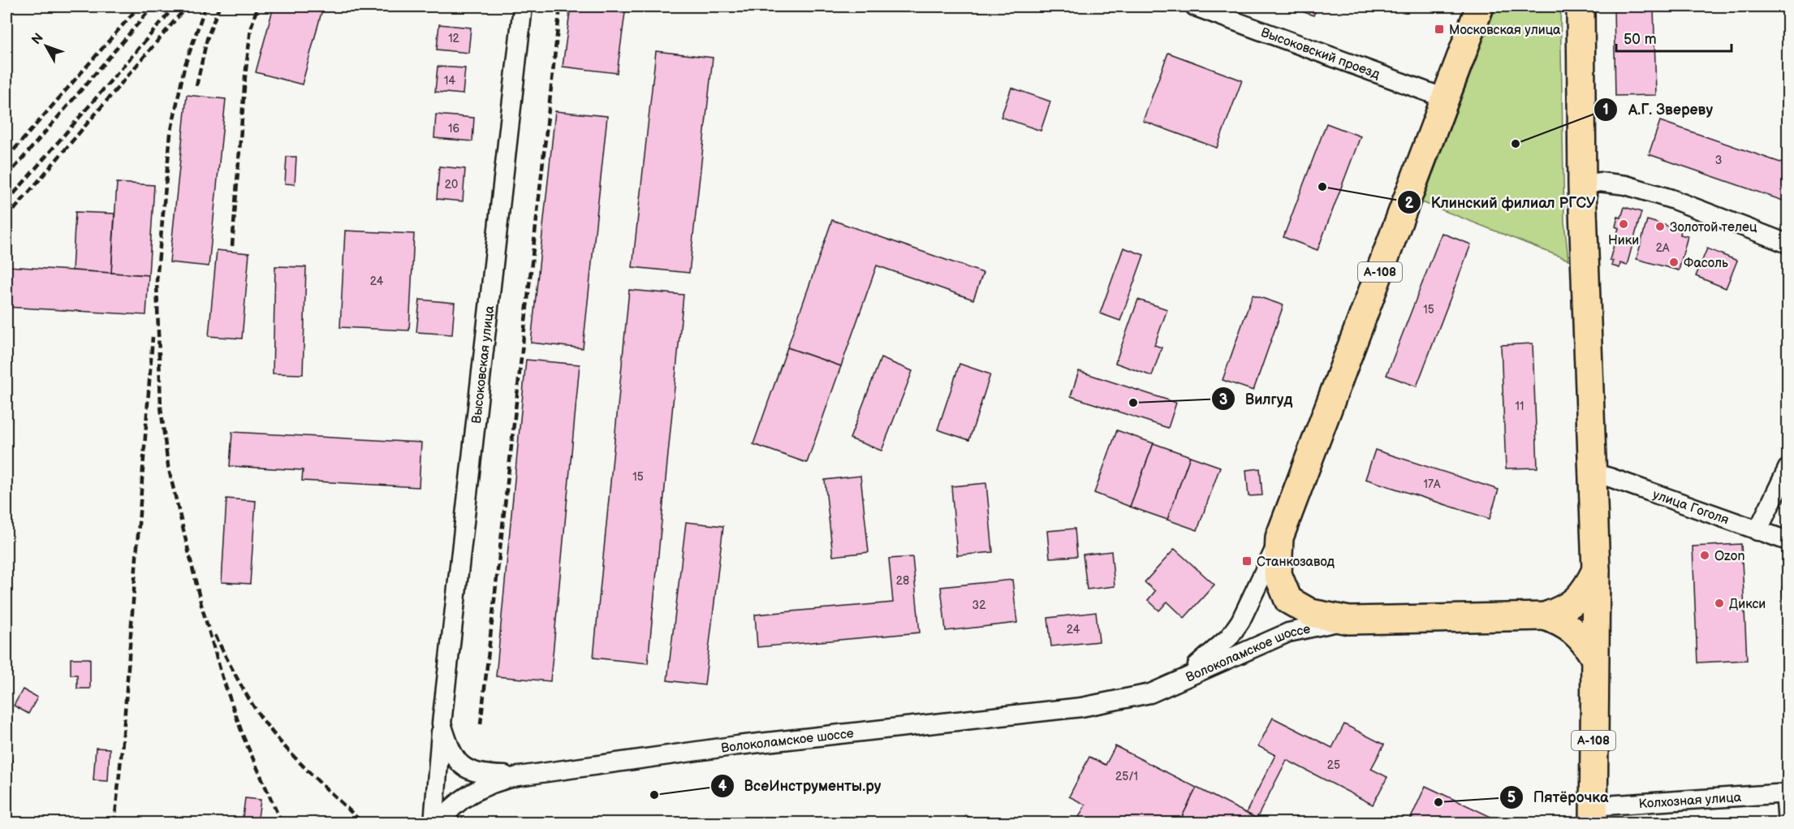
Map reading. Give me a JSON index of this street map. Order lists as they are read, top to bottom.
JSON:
{
  "streets": {
    "highway": ["А-108"],
    "street": [
      "Высоковский проезд",
      "Высоковская улица",
      "улица Гоголя",
      "Волоколамское шоссе",
      "Колхозная улица"
    ]
  },
  "crossings": [
    ["Высоковский проезд", "А-108"],
    ["А-108", "улица Гоголя"],
    ["А-108", "Волоколамское шоссе"],
    ["А-108", "Колхозная улица"],
    ["Высоковская улица", "Волоколамское шоссе"]
  ],
  "places": {
    "transit": ["Московская улица", "Станкозавод"],
    "other": [
      "А.Г. Звереву",
      "Клинский филиал РГСУ",
      "Ники",
      "Золотой телец",
      "Фасоль",
      "Вилгуд",
      "Ozon",
      "Дикси",
      "ВсеИнструменты.ру",
      "Пятёрочка"
    ]
  },
  "house_numbers": [
    "12",
    "14",
    "16",
    "3",
    "20",
    "2А",
    "24",
    "15",
    "11",
    "15",
    "17А",
    "28",
    "32",
    "24",
    "25",
    "25/1"
  ],
  "scale_bar": "50 m",
  "north": "top left"
}
